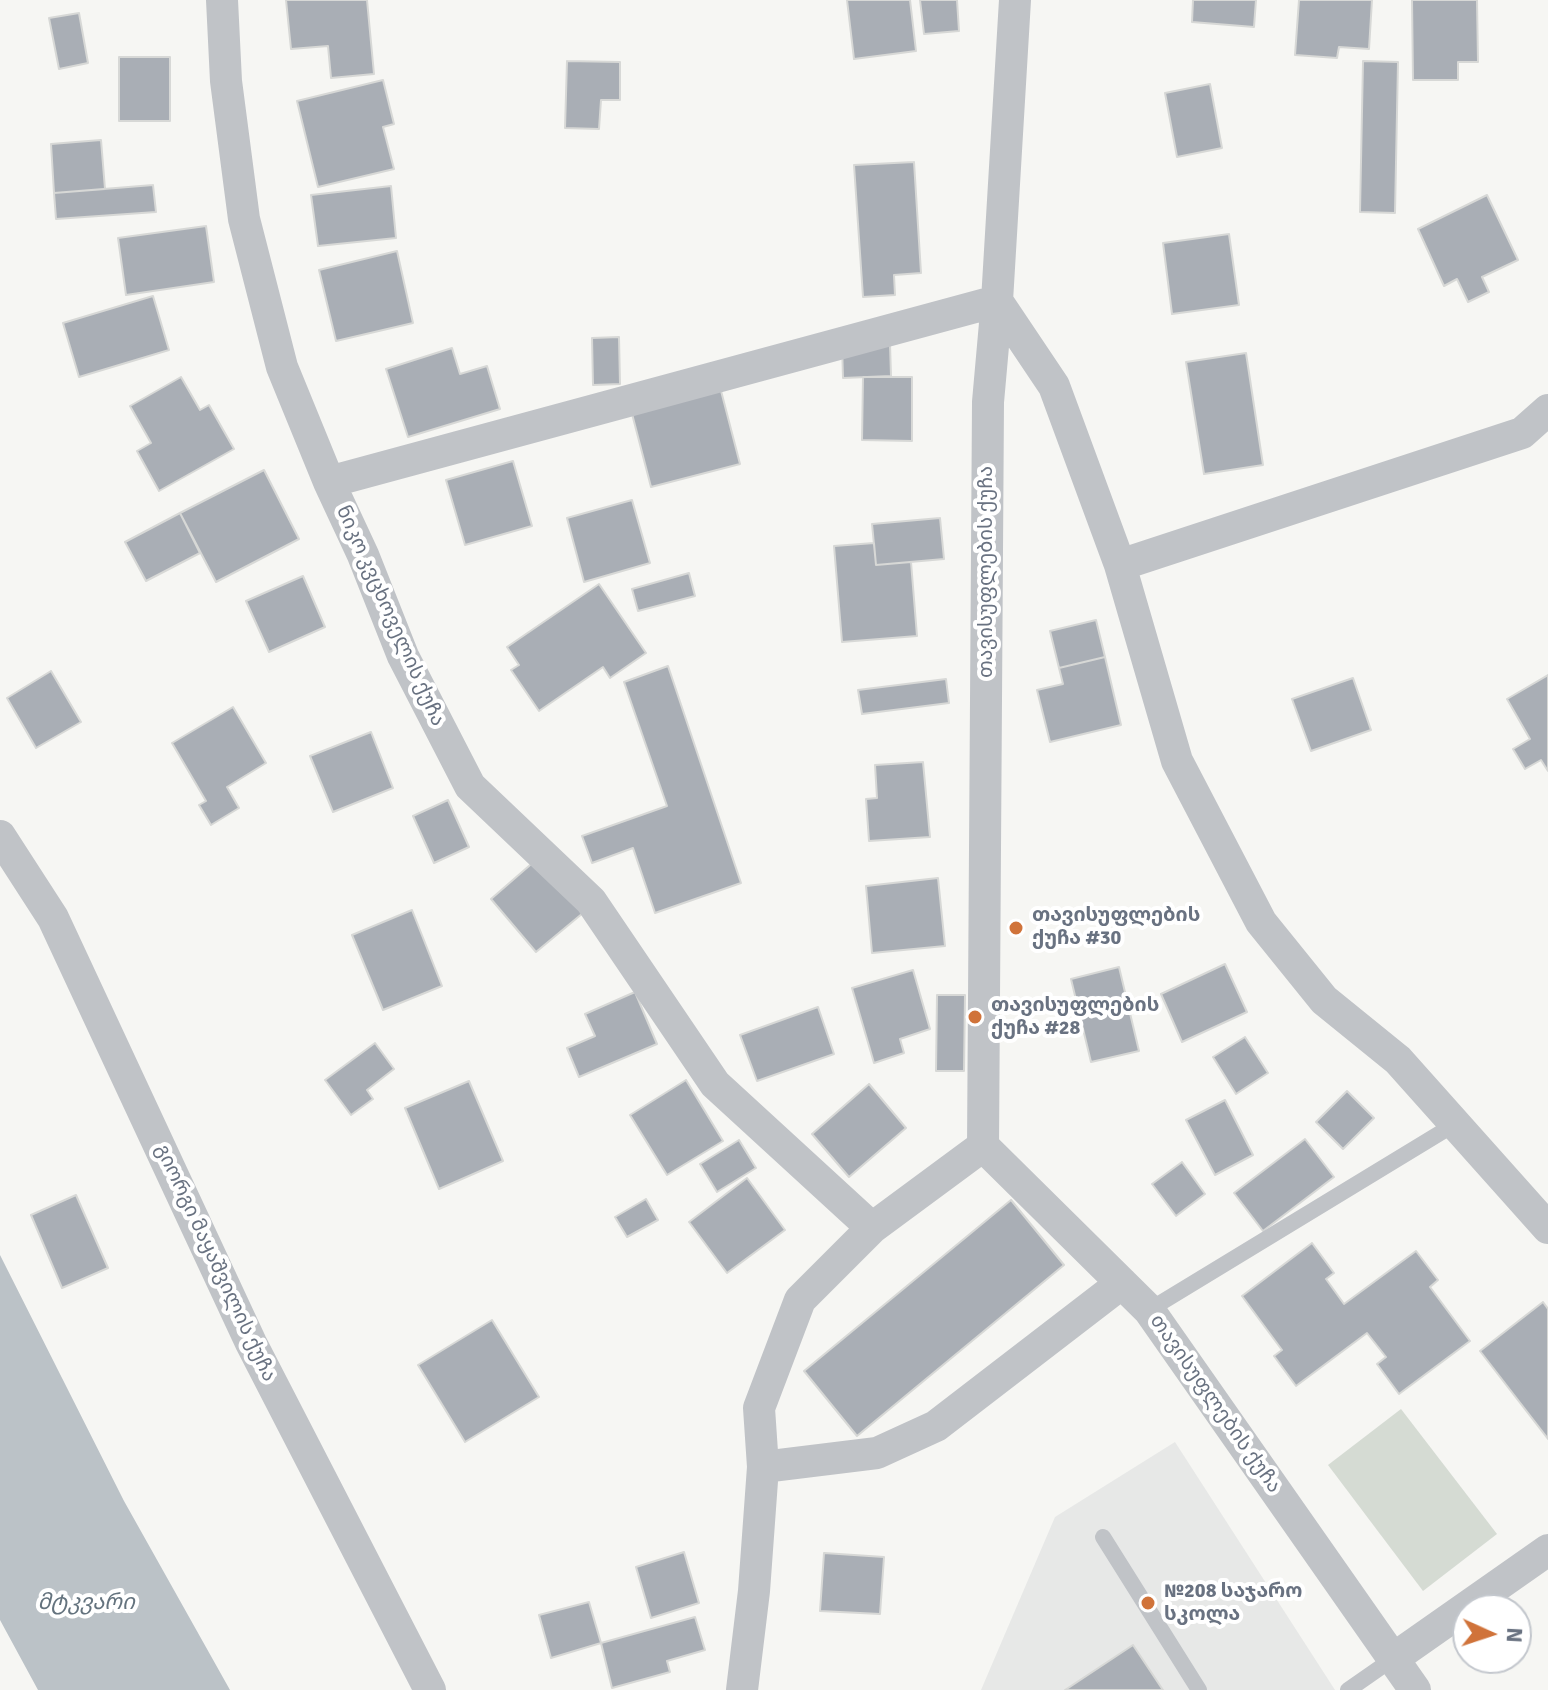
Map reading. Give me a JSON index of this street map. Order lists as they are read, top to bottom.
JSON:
{
  "streets": {
    "street": ["თავისუფლების ქუჩა", "ნიკო კვცხოველის ქუჩა", "გიორგი მაყაშვილის ქუჩა"]
  },
  "water": ["მტკვარი"],
  "places": ["თავისუფლების ქუჩა #30", "თავისუფლების ქუჩა #28", "№208 საჯარო სკოლა"],
  "north": "right"
}
